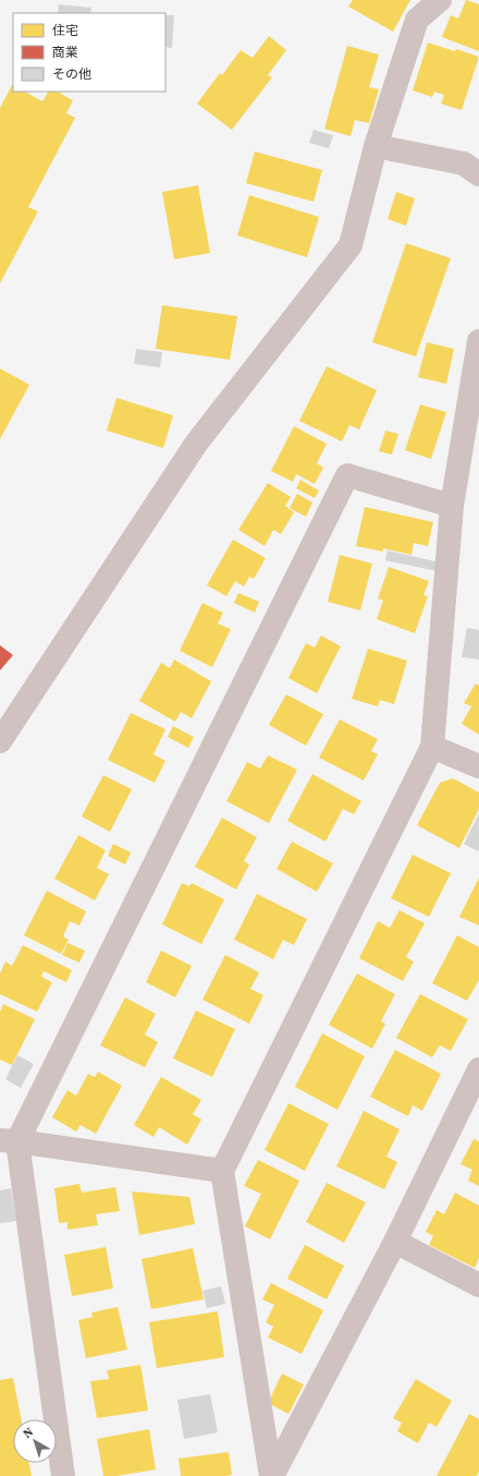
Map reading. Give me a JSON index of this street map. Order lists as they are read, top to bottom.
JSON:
{
  "legend": ["住宅", "商業", "その他"],
  "north": "top left"
}
